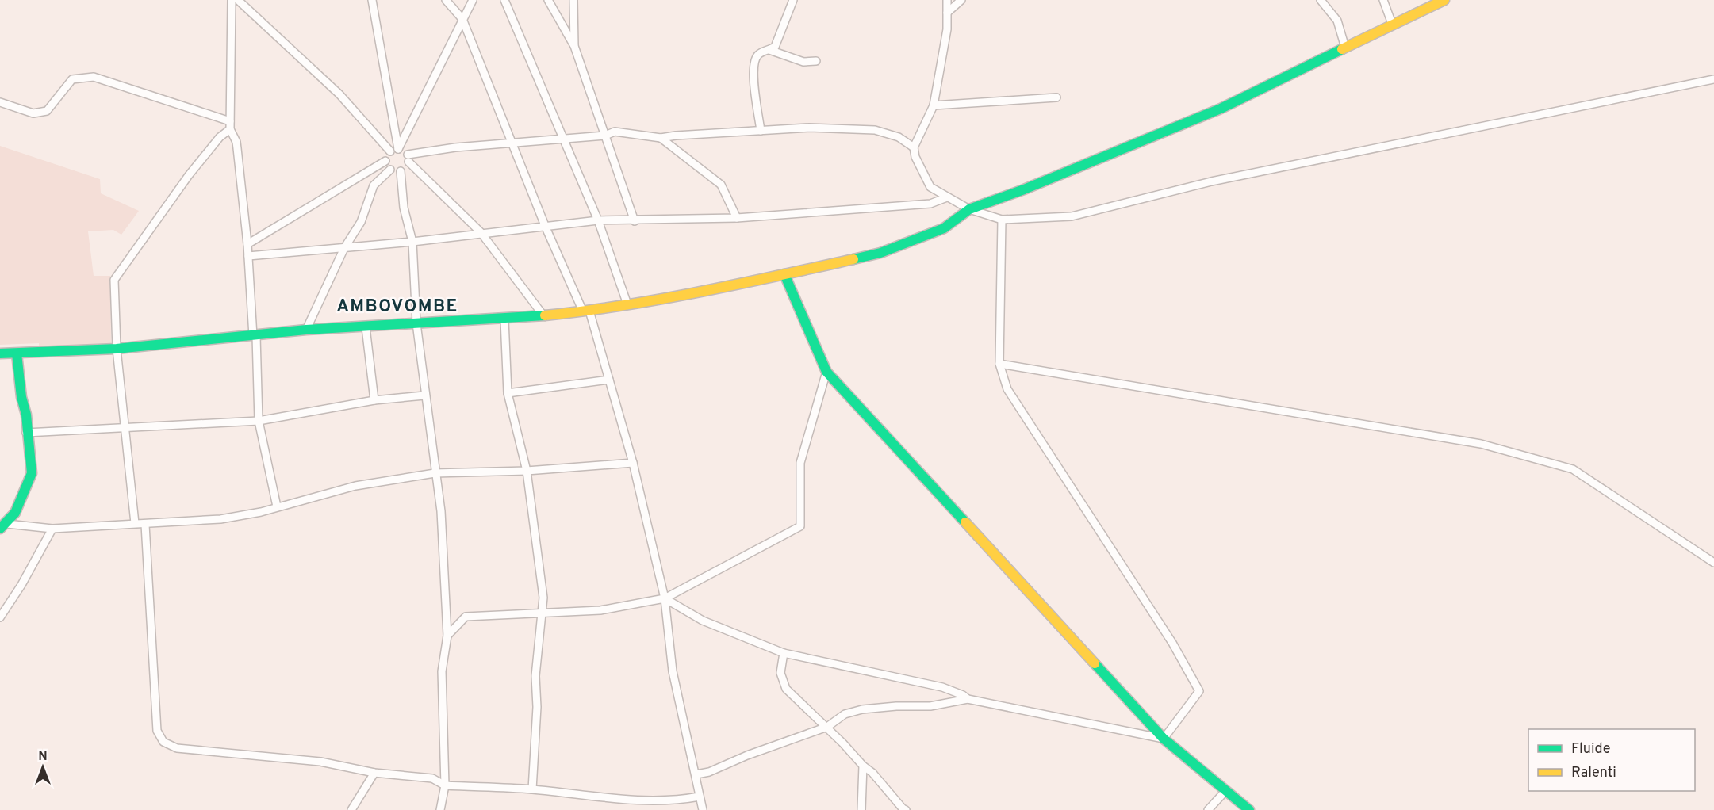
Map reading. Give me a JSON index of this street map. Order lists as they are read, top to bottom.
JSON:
{
  "districts": ["AMBOVOMBE"],
  "legend": ["Fluide", "Ralenti"],
  "north": "top"
}
